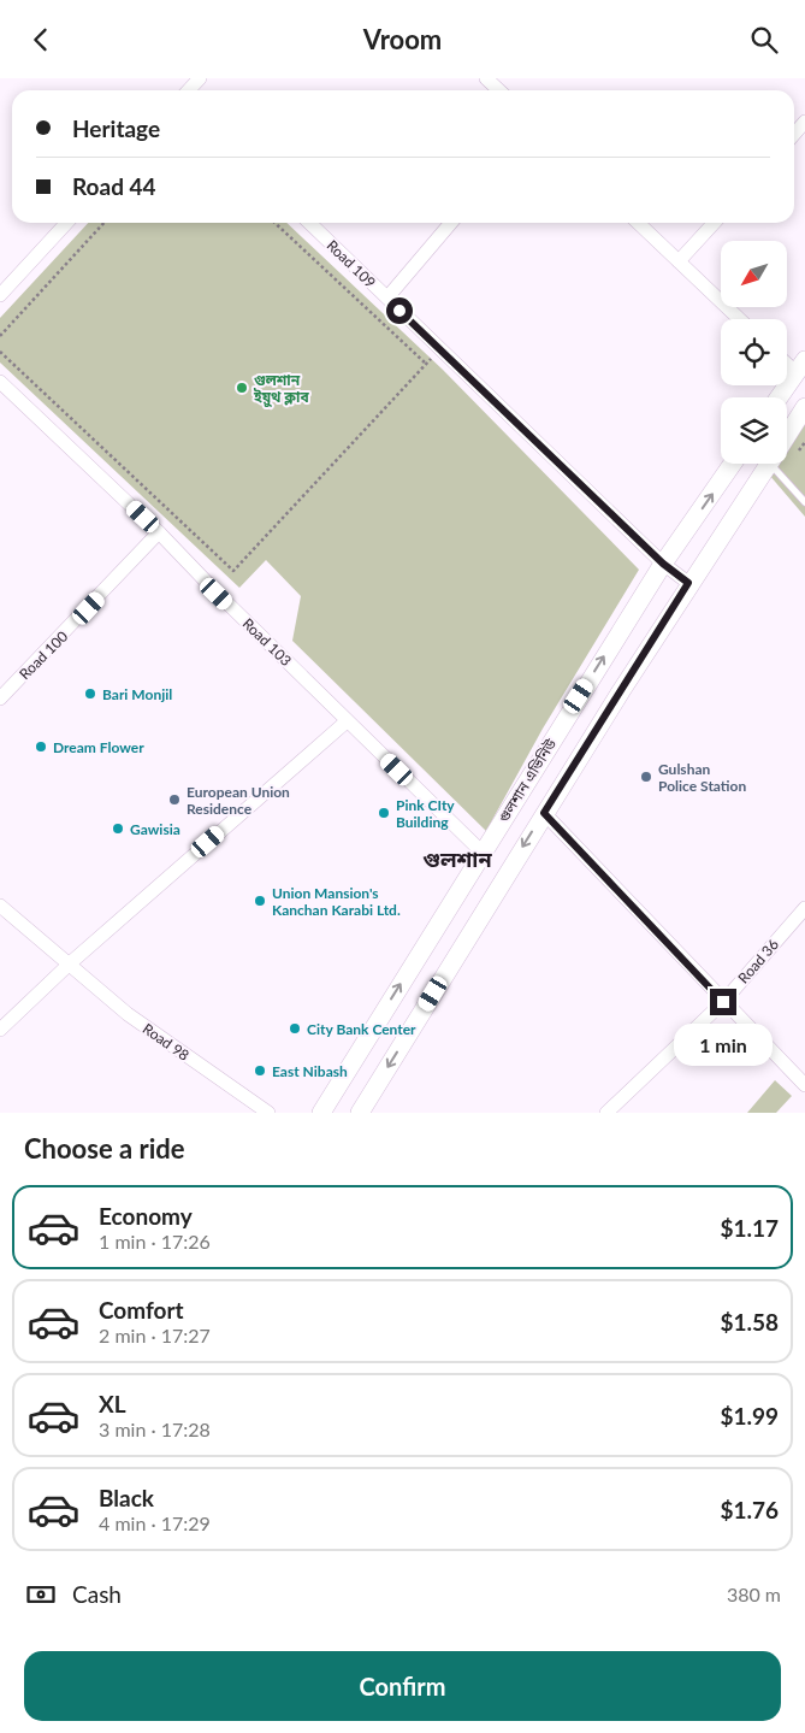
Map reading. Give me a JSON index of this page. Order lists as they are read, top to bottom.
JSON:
{
  "streets": {
    "main road": ["গুলশান এভিনিউ"],
    "street": [
      "Road 109",
      "Road 103",
      "Road 100",
      "Road 36",
      "Road 98"
    ]
  },
  "crossings": [
    ["Road 109", "গুলশান এভিনিউ"],
    ["Road 103", "Road 100"],
    ["Road 103", "গুলশান এভিনিউ"]
  ],
  "districts": ["গুলশান"],
  "places": [
    "গুলশান ইয়ুথ ক্লাব",
    "Bari Monjil",
    "Dream Flower",
    "Gulshan Police Station",
    "European Union Residence",
    "Pink CIty Building",
    "Gawisia",
    "Union Mansion's Kanchan Karabi Ltd.",
    "City Bank Center",
    "East Nibash"
  ],
  "north": "bottom left",
  "page": {
    "header": "Vroom",
    "banner": ["Heritage", "Road 44"],
    "bubble": "1 min",
    "heading": "Choose a ride",
    "list": [
      {
        "name": "Economy",
        "note": "1 min · 17:26",
        "value": "$1.17"
      },
      {
        "name": "Comfort",
        "note": "2 min · 17:27",
        "value": "$1.58"
      },
      {
        "name": "XL",
        "note": "3 min · 17:28",
        "value": "$1.99"
      },
      {
        "name": "Black",
        "note": "4 min · 17:29",
        "value": "$1.76"
      }
    ],
    "pay": ["Cash", "380 m"],
    "buttons": "Confirm"
  }
}
